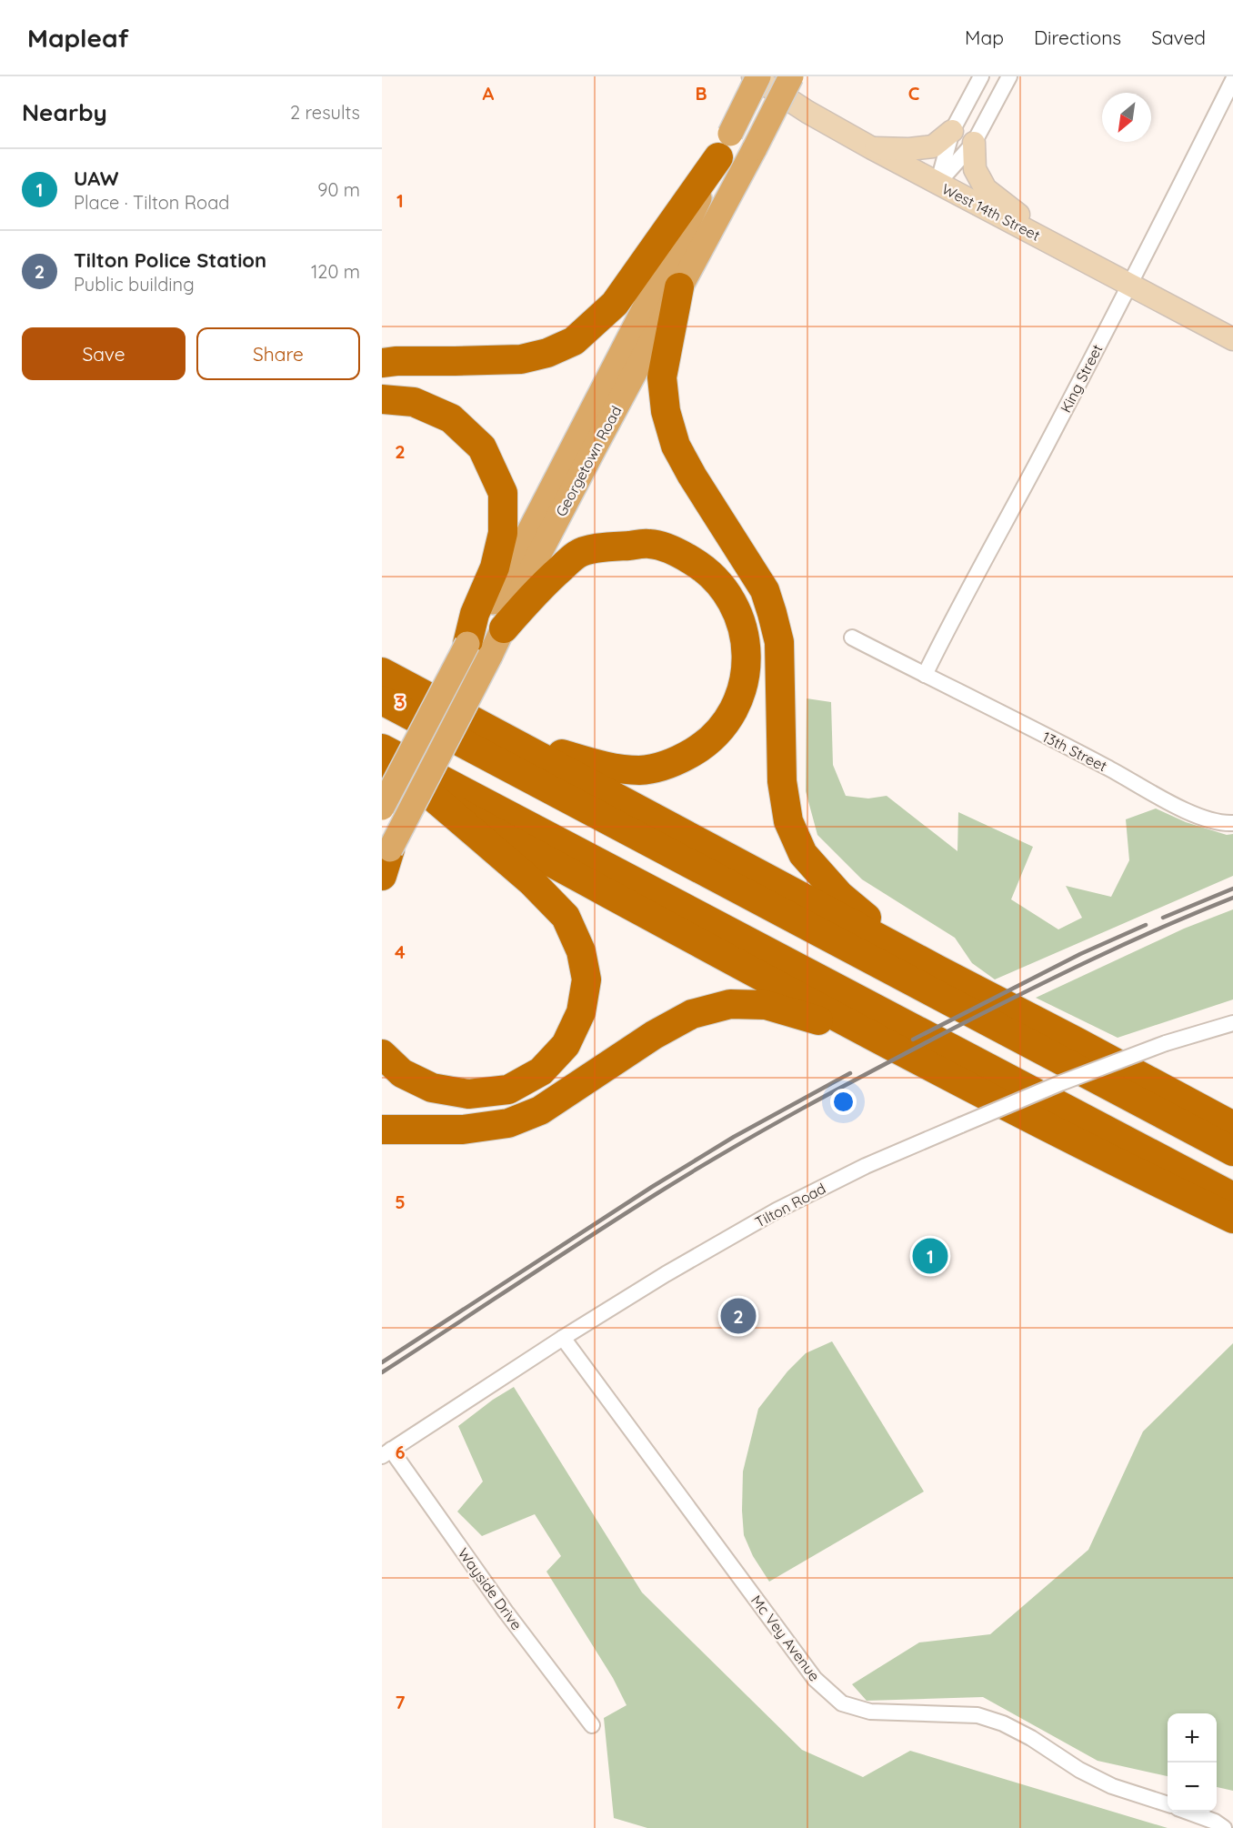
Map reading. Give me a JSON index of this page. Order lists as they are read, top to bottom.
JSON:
{
  "streets": {
    "main road": ["Georgetown Road"],
    "street": [
      "West 14th Street",
      "King Street",
      "13th Street",
      "Tilton Road",
      "Wayside Drive",
      "Mc Vey Avenue"
    ]
  },
  "crossings": [
    ["West 14th Street", "King Street"],
    ["King Street", "13th Street"],
    ["Tilton Road", "Wayside Drive"],
    ["Tilton Road", "Mc Vey Avenue"]
  ],
  "north": "bottom left",
  "page": {
    "header": "Mapleaf",
    "nav": ["Map", "Directions", "Saved"],
    "heading": ["Nearby", "2 results"],
    "list": [
      {
        "mark": "1",
        "name": "UAW",
        "note": "Place · Tilton Road",
        "value": "90 m"
      },
      {
        "mark": "2",
        "name": "Tilton Police Station",
        "note": "Public building",
        "value": "120 m"
      }
    ],
    "buttons": ["Save", "Share"],
    "pins": ["1", "2"],
    "map_buttons": ["+", "−"]
  },
  "grid": {
    "columns": ["A", "B", "C"],
    "rows": [
      "1",
      "2",
      "3",
      "4",
      "5",
      "6",
      "7"
    ]
  }
}
